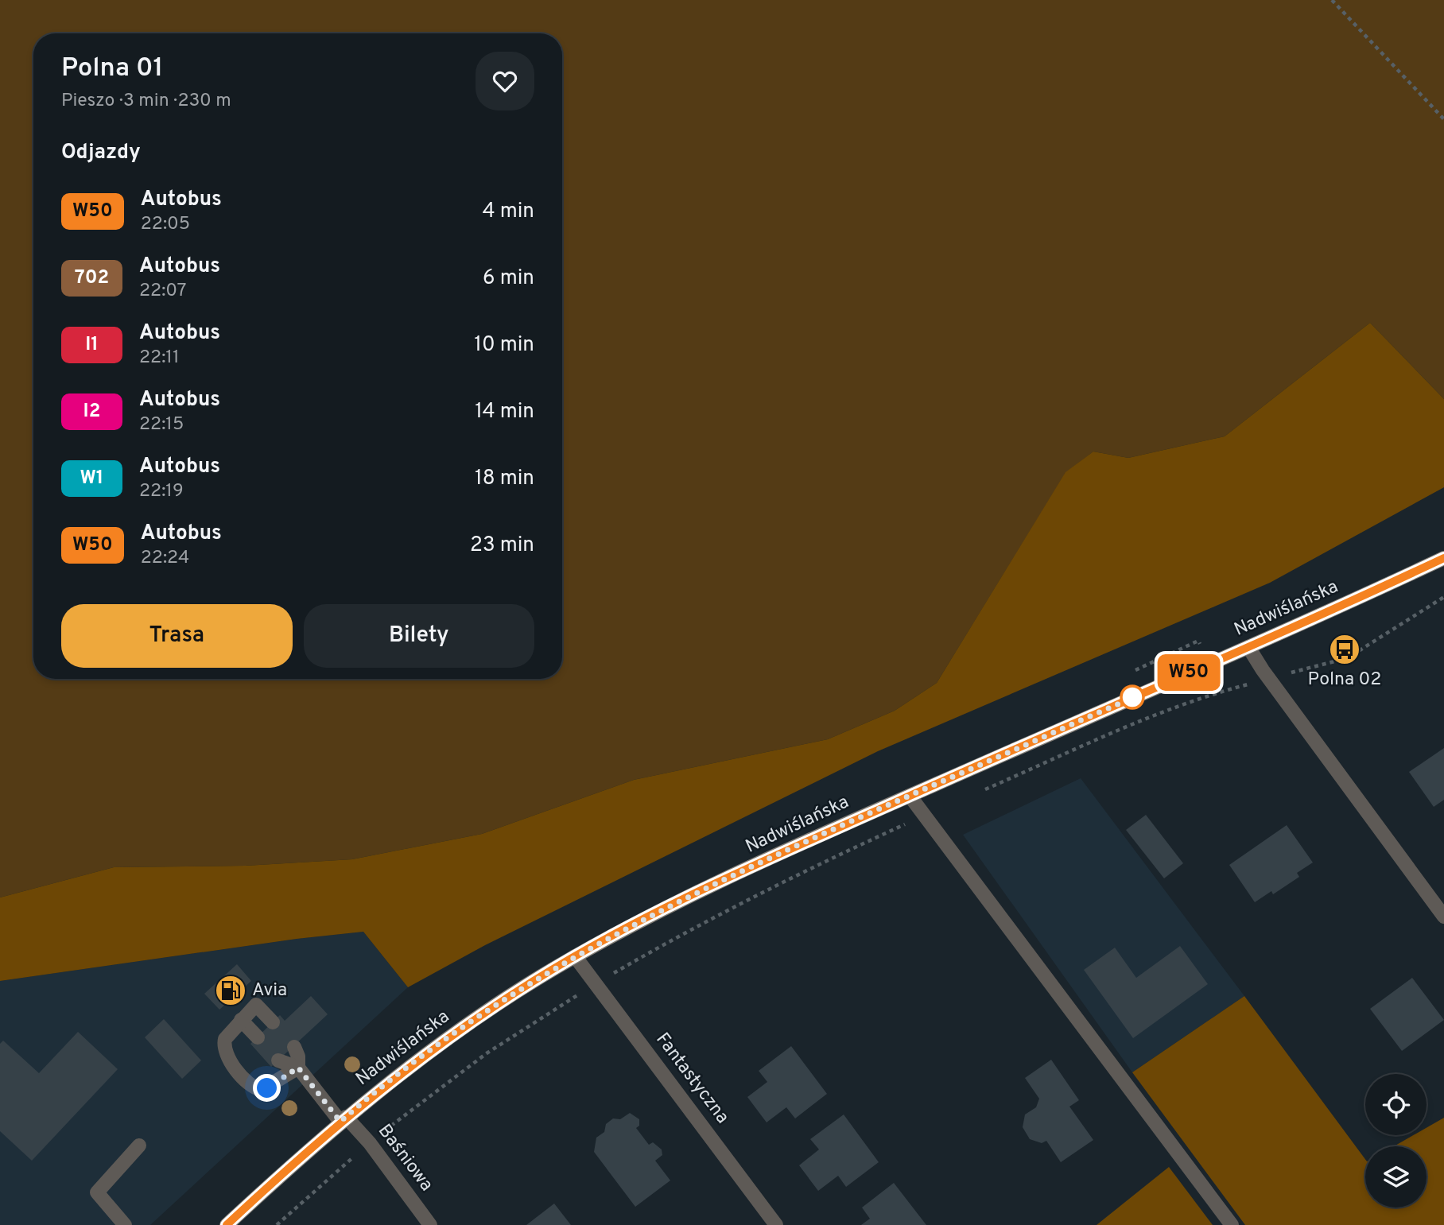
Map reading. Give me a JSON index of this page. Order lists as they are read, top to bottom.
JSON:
{
  "streets": {
    "main road": ["Nadwiślańska"],
    "street": ["Fantastyczna", "Baśniowa"]
  },
  "crossings": [
    ["Nadwiślańska", "Fantastyczna"],
    ["Nadwiślańska", "Baśniowa"]
  ],
  "places": {
    "bus stop": ["Polna 02"],
    "fuel station": ["Avia"]
  },
  "lines": ["bus line W50"],
  "page": {
    "on_map": "W50",
    "heading": [
      ["Polna 01", "Pieszo · 3 min · 230 m"],
      "Odjazdy"
    ],
    "list": [
      {
        "mark": "W50",
        "name": "Autobus",
        "note": "22:05",
        "value": "4 min"
      },
      {
        "mark": "702",
        "name": "Autobus",
        "note": "22:07",
        "value": "6 min"
      },
      {
        "mark": "I1",
        "name": "Autobus",
        "note": "22:11",
        "value": "10 min"
      },
      {
        "mark": "I2",
        "name": "Autobus",
        "note": "22:15",
        "value": "14 min"
      },
      {
        "mark": "W1",
        "name": "Autobus",
        "note": "22:19",
        "value": "18 min"
      },
      {
        "mark": "W50",
        "name": "Autobus",
        "note": "22:24",
        "value": "23 min"
      }
    ],
    "buttons": ["Trasa", "Bilety"]
  }
}
